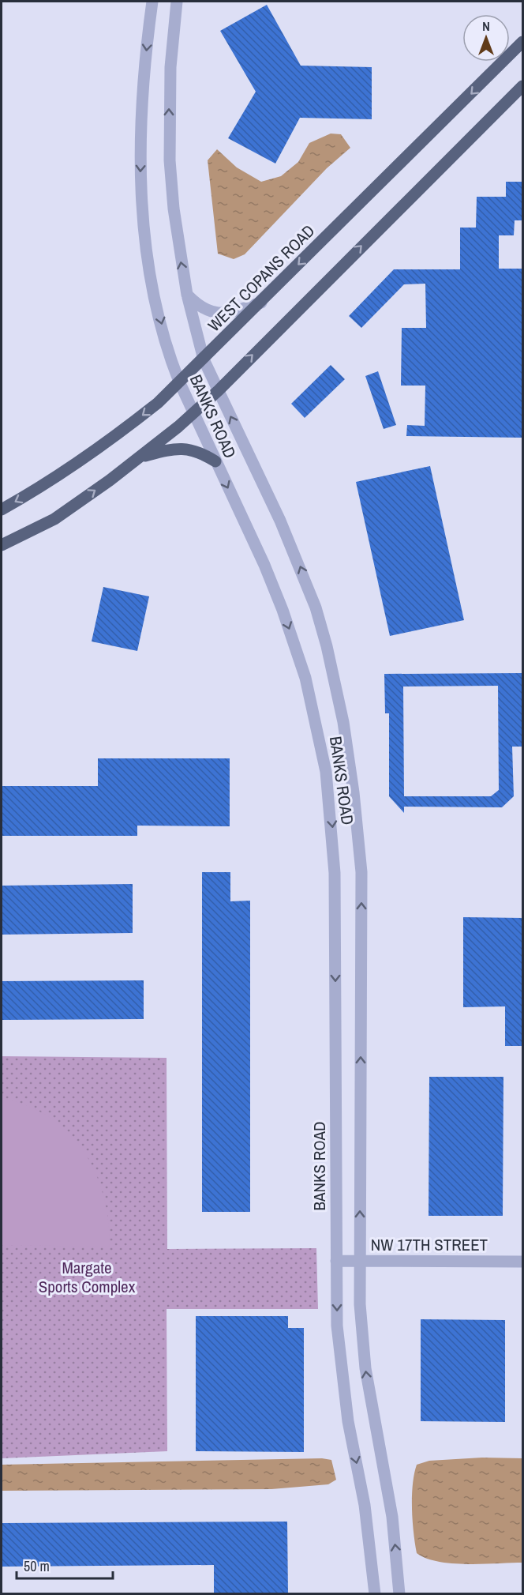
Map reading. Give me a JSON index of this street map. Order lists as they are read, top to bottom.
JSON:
{
  "streets": {
    "main road": ["WEST COPANS ROAD"],
    "street": ["BANKS ROAD", "NW 17TH STREET"]
  },
  "crossings": [
    ["WEST COPANS ROAD", "BANKS ROAD"],
    ["BANKS ROAD", "NW 17TH STREET"]
  ],
  "parks": ["Margate Sports Complex"],
  "scale_bar": "50 m",
  "north": "top"
}
